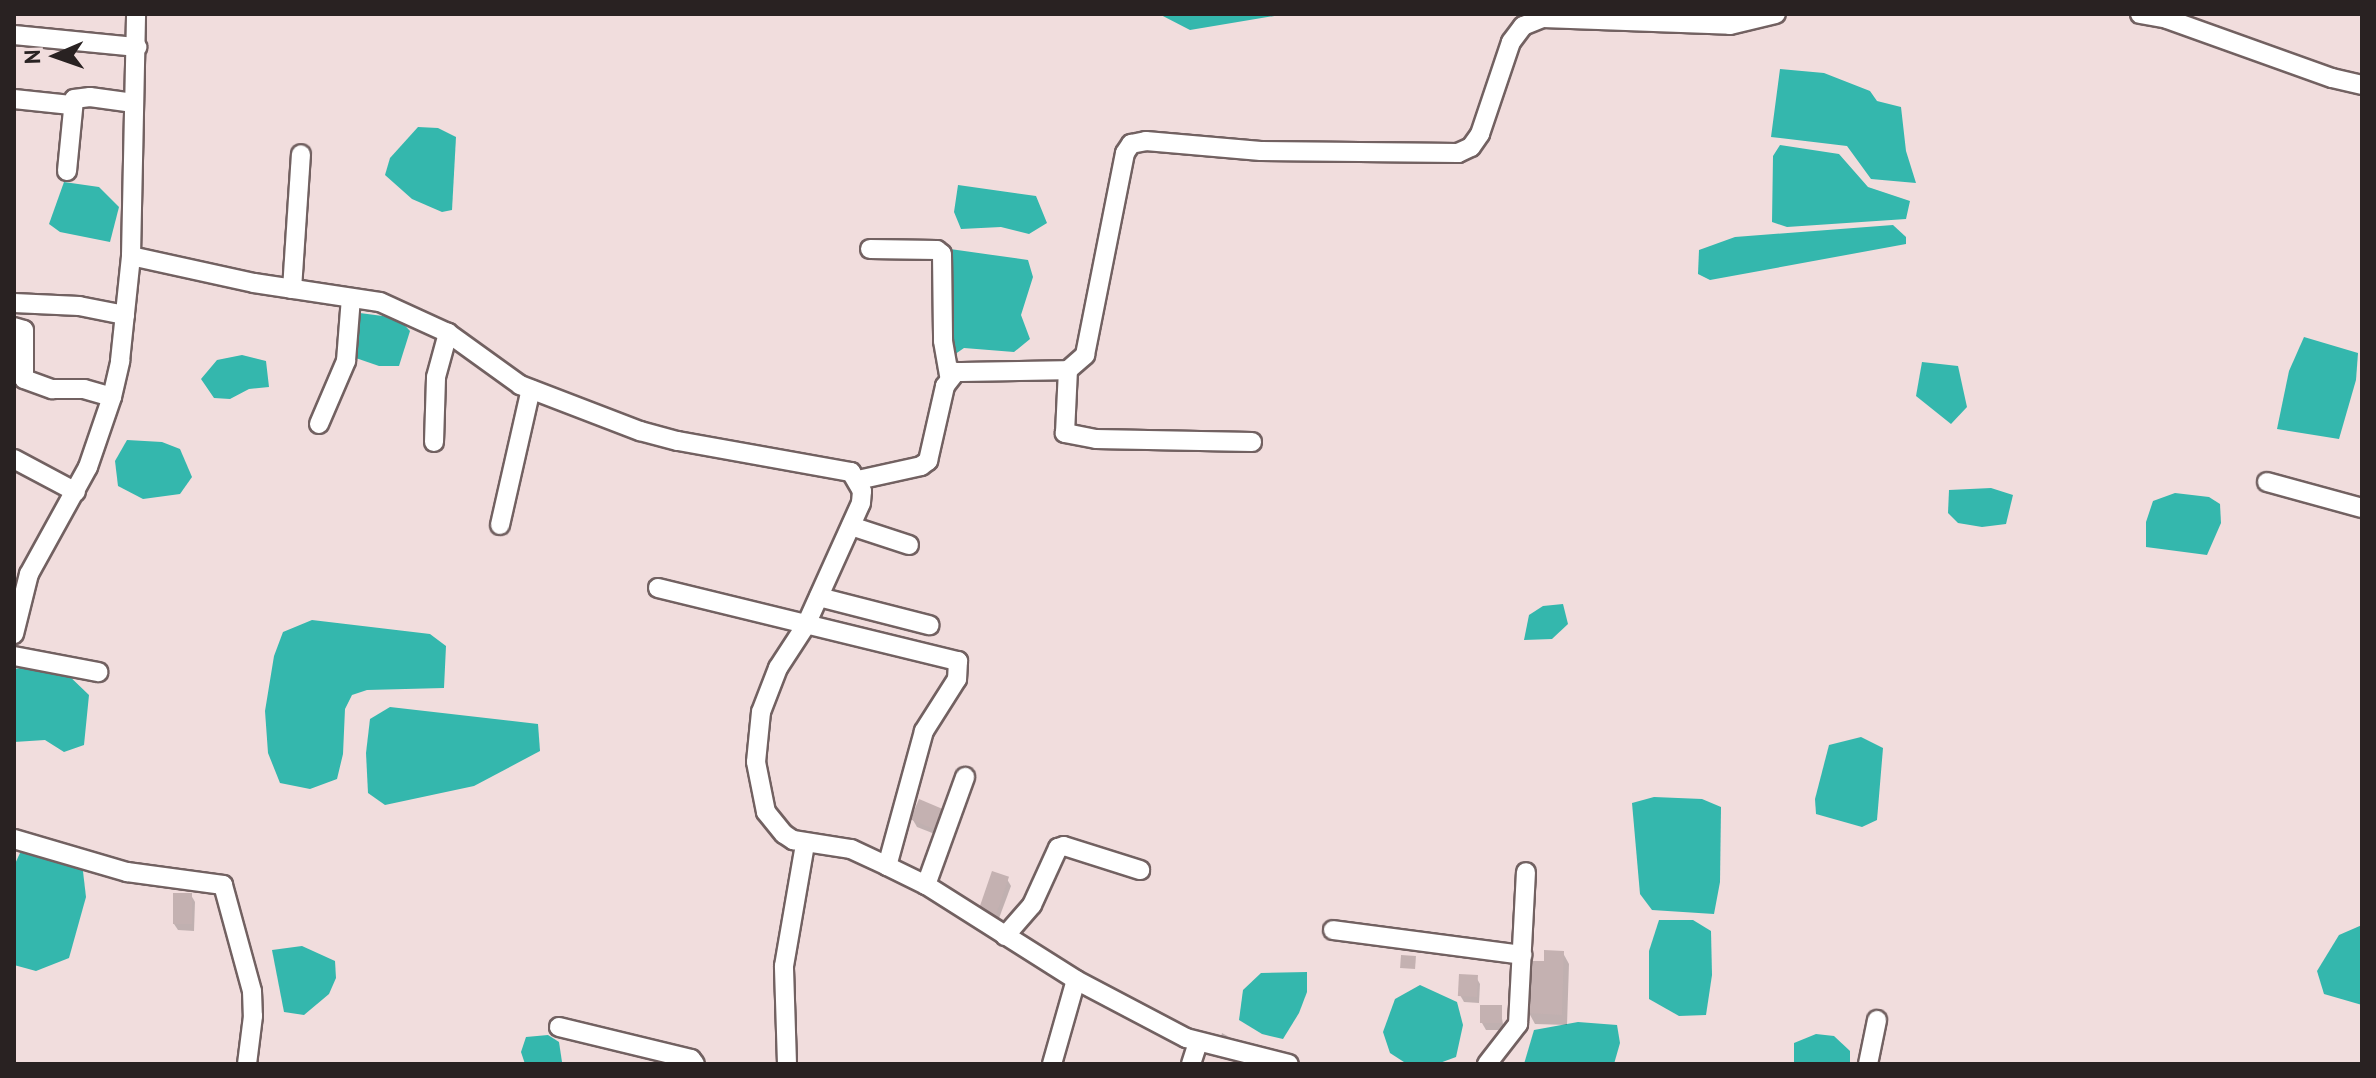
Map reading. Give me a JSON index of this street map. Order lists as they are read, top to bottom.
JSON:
{
  "north": "left"
}
